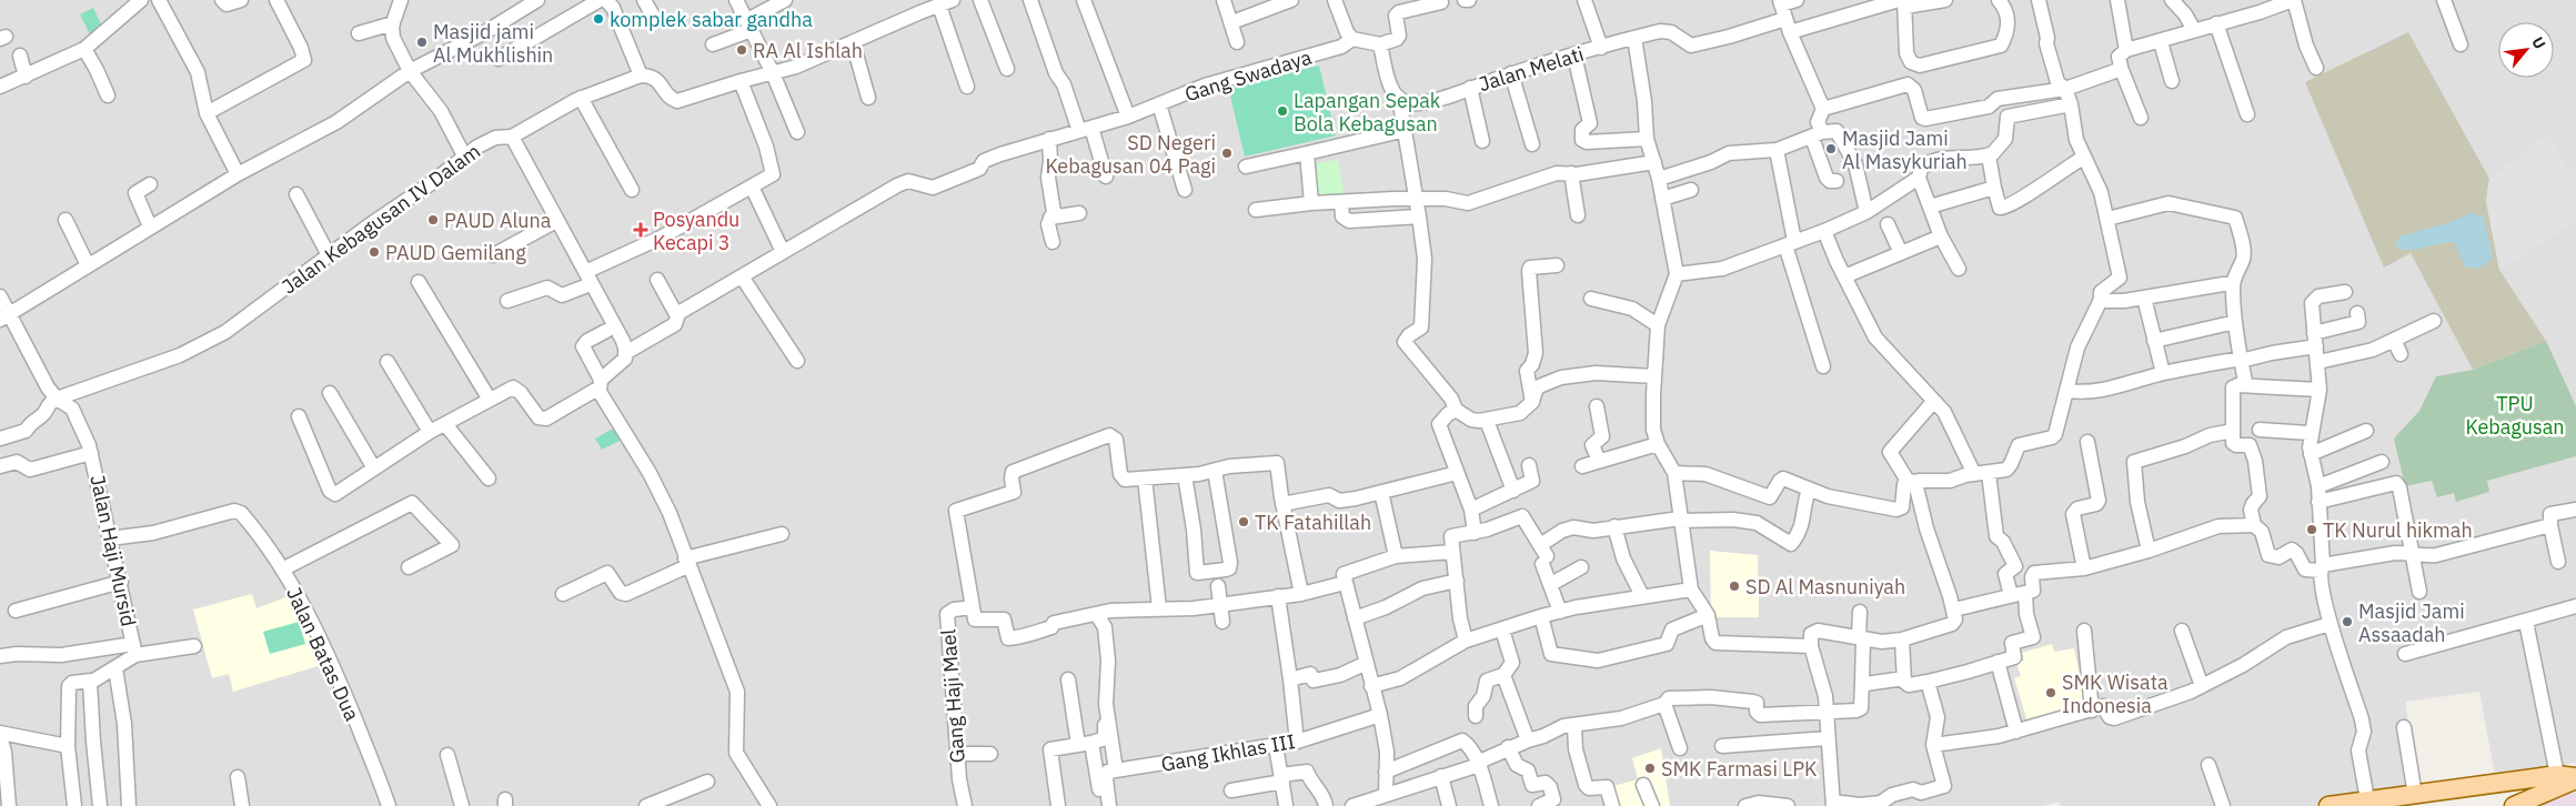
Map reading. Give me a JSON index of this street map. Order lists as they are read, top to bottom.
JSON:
{
  "streets": {
    "street": [
      "Jalan Melati",
      "Gang Swadaya",
      "Jalan Kebagusan IV Dalam",
      "Jalan Haji Mursid",
      "Jalan Batas Dua",
      "Gang Haji Mael",
      "Gang Ikhlas III"
    ]
  },
  "crossings": [
    ["Jalan Kebagusan IV Dalam", "Jalan Haji Mursid"],
    ["Jalan Haji Mursid", "Jalan Batas Dua"]
  ],
  "parks": ["TPU Kebagusan"],
  "places": {
    "other": [
      "komplek sabar gandha",
      "Masjid jami Al Mukhlishin",
      "RA Al Ishlah",
      "Lapangan Sepak Bola Kebagusan",
      "Masjid Jami Al Masykuriah",
      "SD Negeri Kebagusan 04 Pagi",
      "PAUD Aluna",
      "PAUD Gemilang",
      "TK Fatahillah",
      "TK Nurul hikmah",
      "SD Al Masnuniyah",
      "Masjid Jami Assaadah",
      "SMK Wisata Indonesia",
      "SMK Farmasi LPK"
    ],
    "health": ["Posyandu Kecapi 3"]
  },
  "north": "top right"
}
